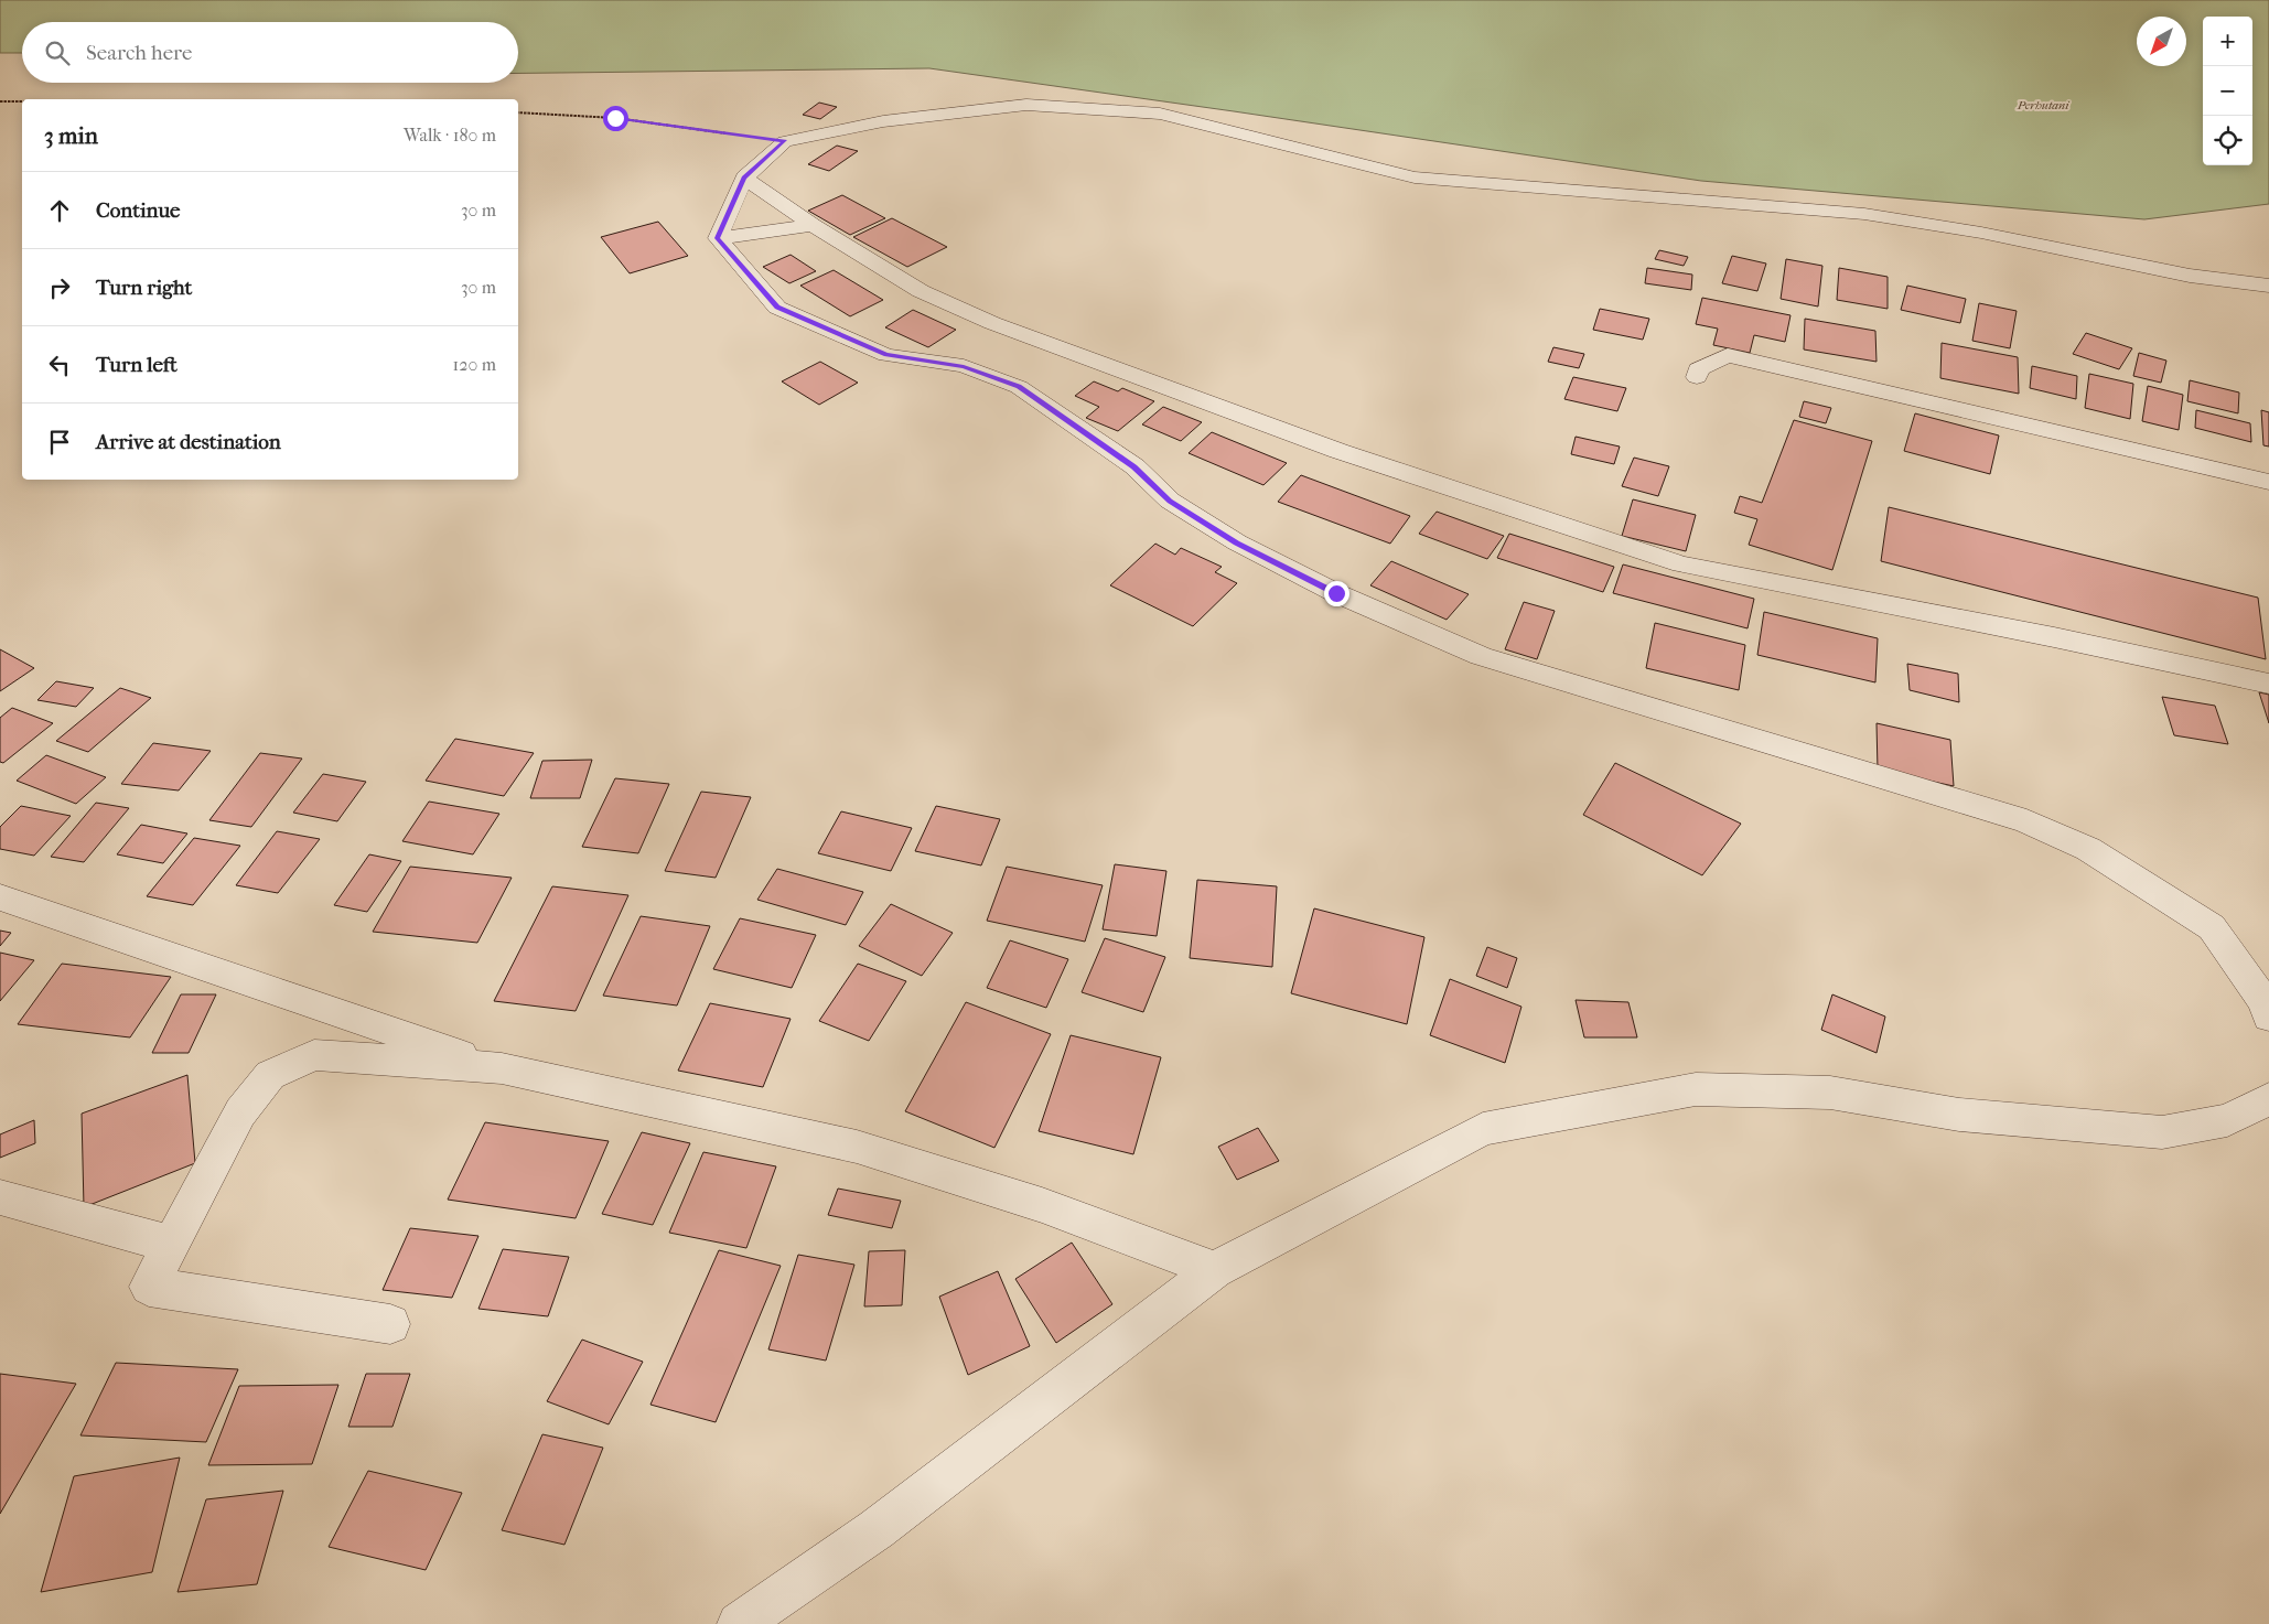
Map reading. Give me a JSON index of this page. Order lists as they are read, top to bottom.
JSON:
{
  "parks": ["Perhutani"],
  "north": "bottom left",
  "page": {
    "map_buttons": ["+", "−"],
    "search": "Search here",
    "heading": ["3 min", "Walk · 180 m"],
    "list": [
      ["Continue", "30 m"],
      ["Turn right", "30 m"],
      ["Turn left", "120 m"],
      "Arrive at destination"
    ]
  }
}
